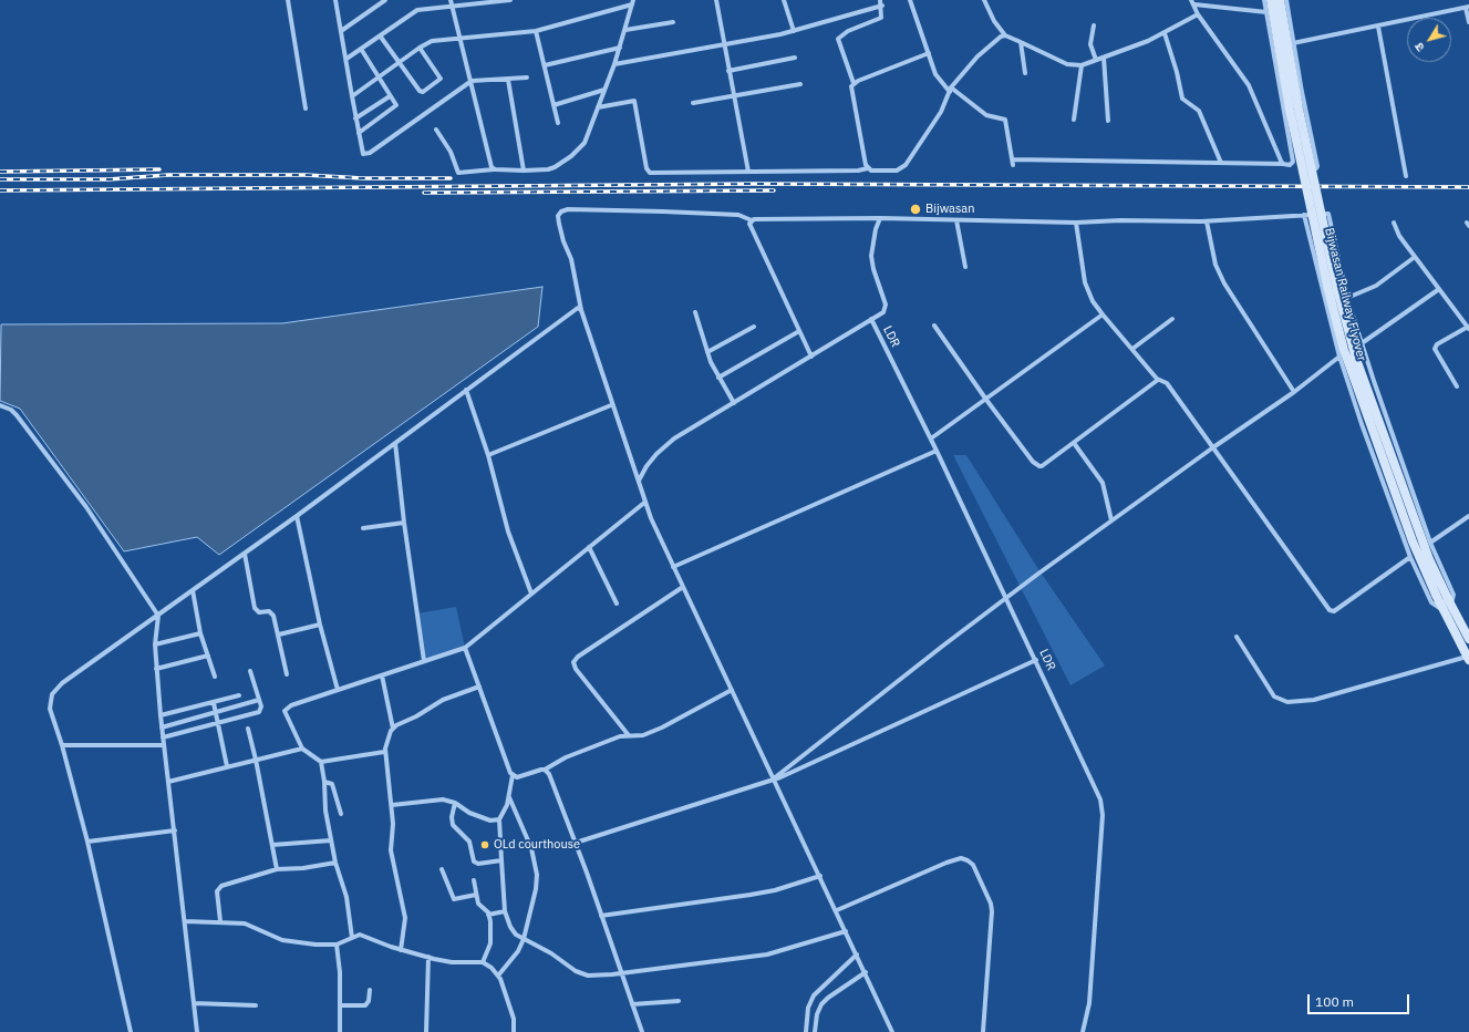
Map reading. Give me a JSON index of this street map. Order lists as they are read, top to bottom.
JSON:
{
  "streets": {
    "main road": ["Bijwasan Railway Flyover"],
    "street": ["LDR"]
  },
  "places": ["Bijwasan", "OLd courthouse"],
  "scale_bar": "100 m",
  "north": "bottom left"
}
